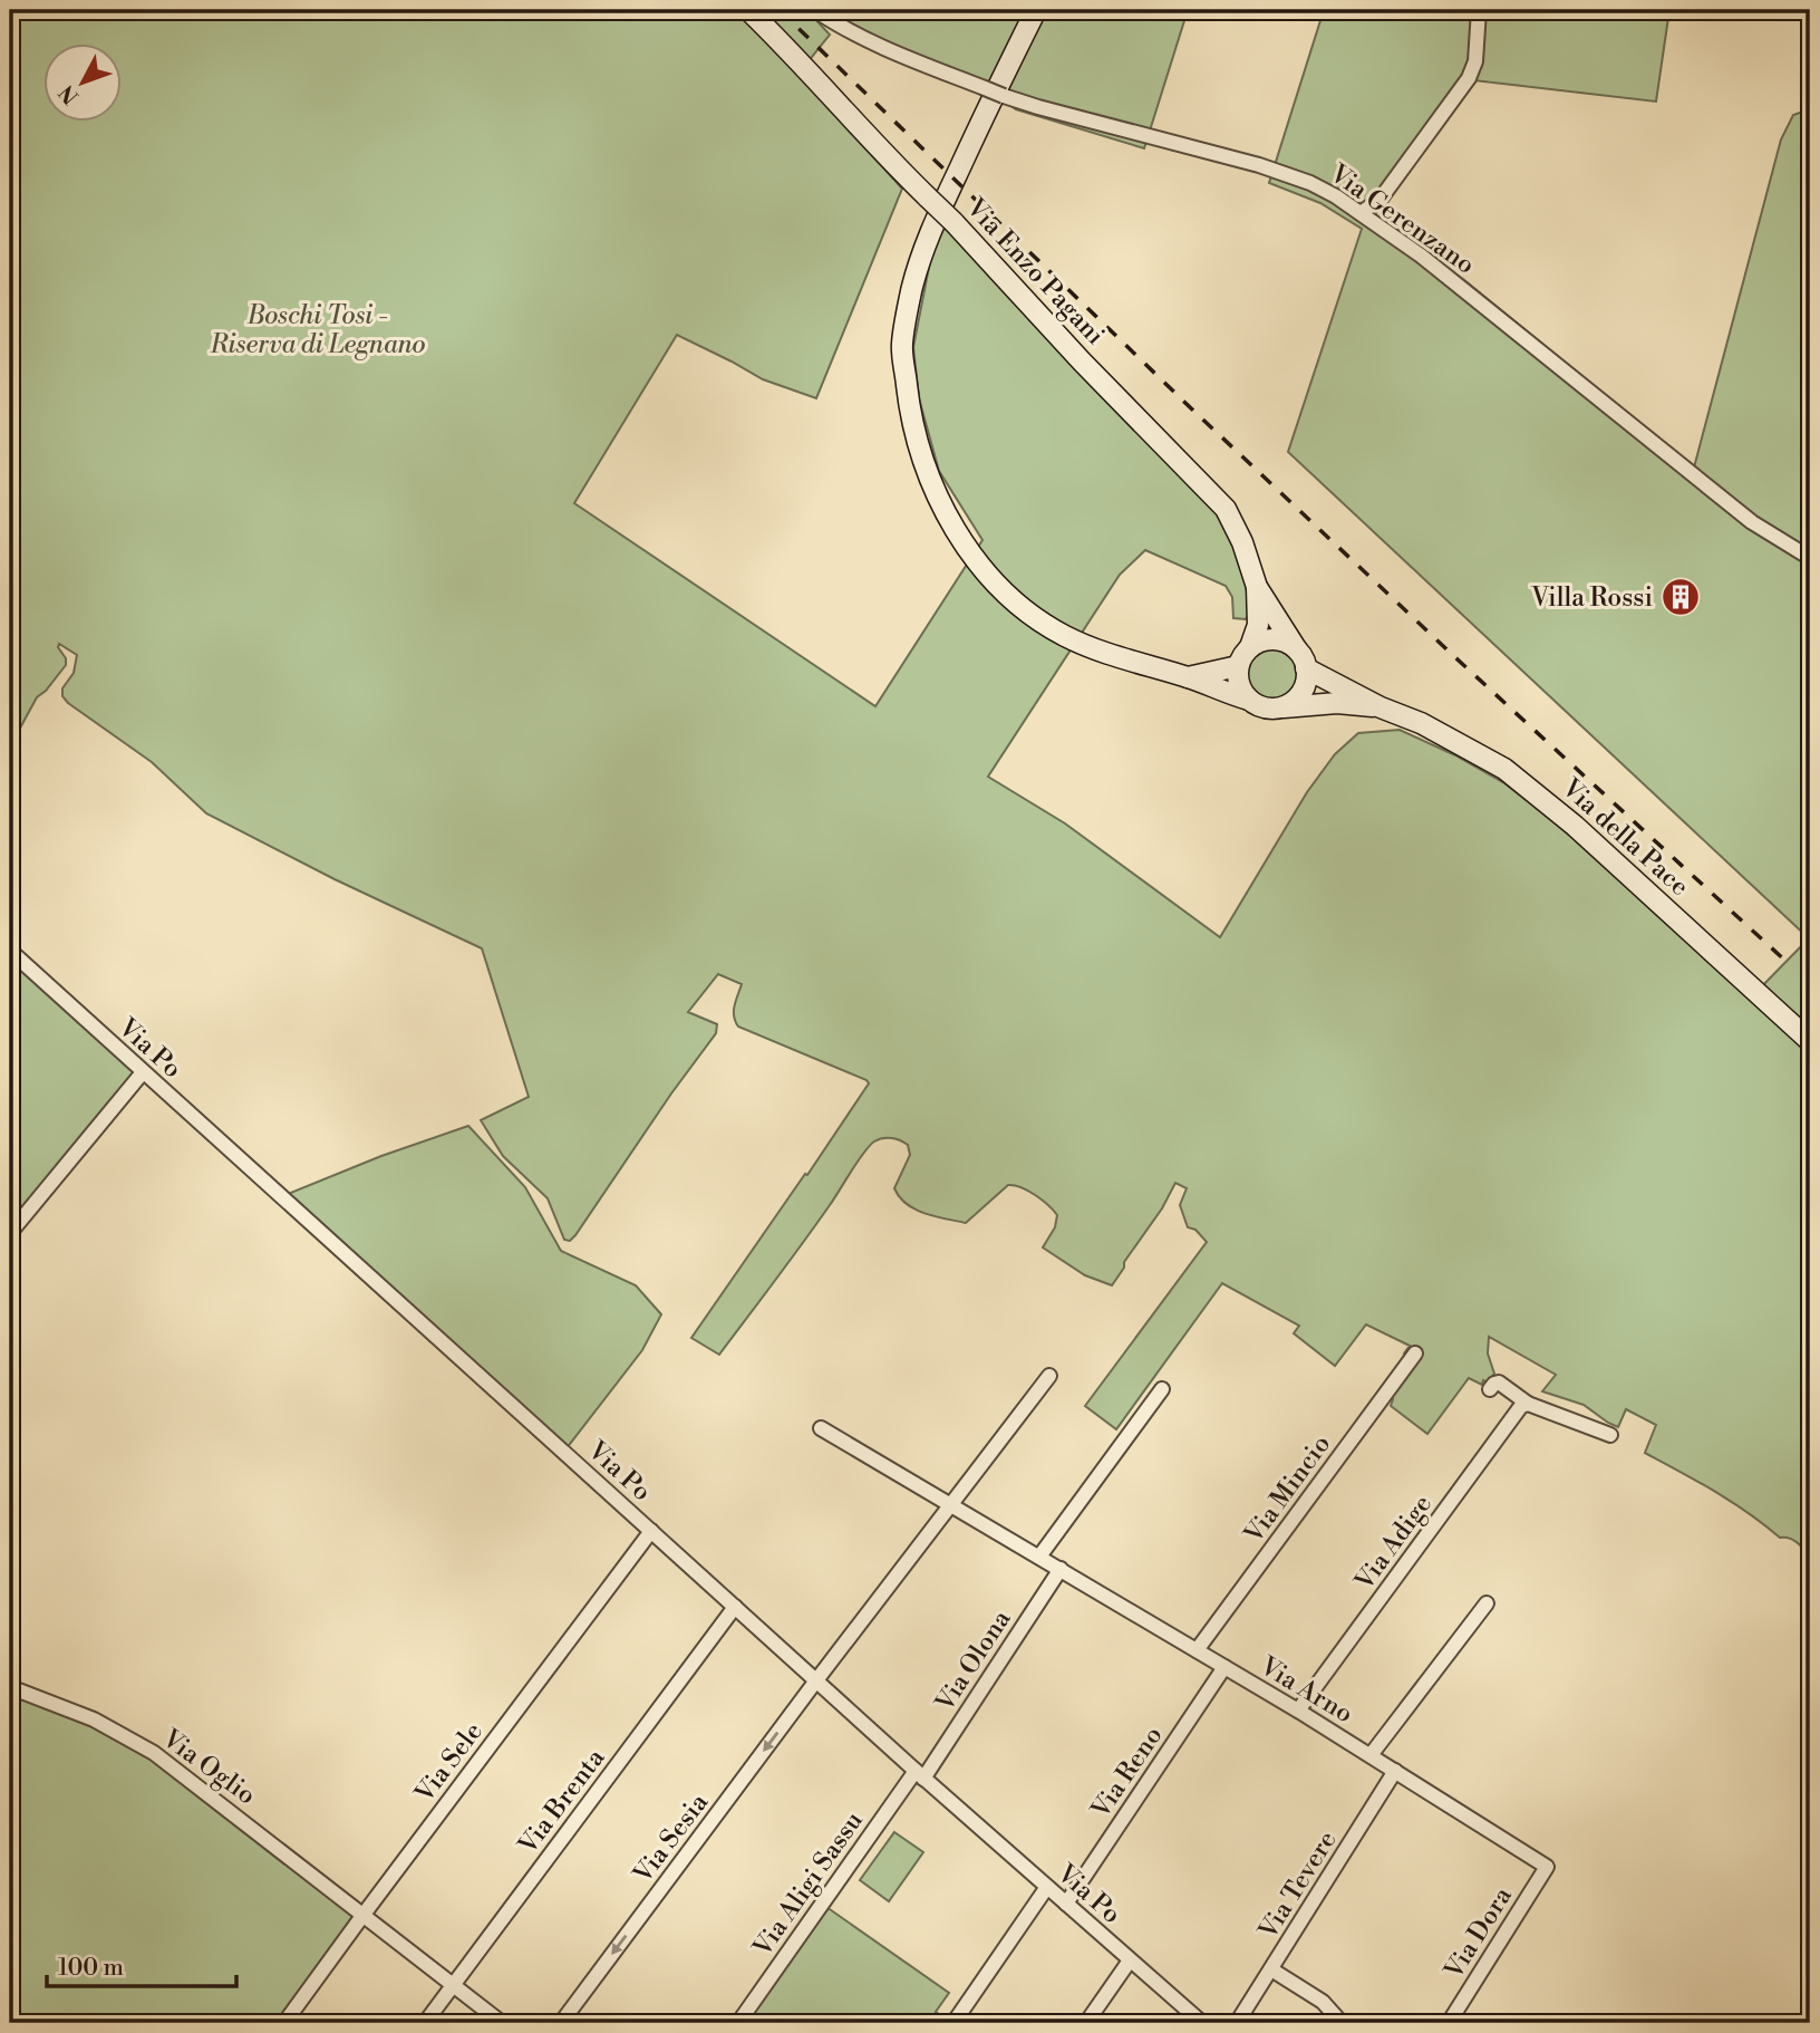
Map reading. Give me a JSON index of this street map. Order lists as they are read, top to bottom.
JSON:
{
  "streets": {
    "main road": ["Via Enzo Pagani", "Via della Pace"],
    "street": [
      "Via Gerenzano",
      "Via Po",
      "Via Mincio",
      "Via Adige",
      "Via Olona",
      "Via Arno",
      "Via Sele",
      "Via Oglio",
      "Via Reno",
      "Via Brenta",
      "Via Sesia",
      "Via Aligi Sassu",
      "Via Tevere",
      "Via Dora"
    ]
  },
  "crossings": [
    ["Via Enzo Pagani", "Via della Pace"],
    ["Via Po", "Via Olona"],
    ["Via Po", "Via Sele"],
    ["Via Po", "Via Reno"],
    ["Via Po", "Via Brenta"],
    ["Via Po", "Via Sesia"],
    ["Via Po", "Via Aligi Sassu"],
    ["Via Mincio", "Via Arno"],
    ["Via Adige", "Via Arno"],
    ["Via Olona", "Via Arno"],
    ["Via Olona", "Via Aligi Sassu"],
    ["Via Arno", "Via Reno"],
    ["Via Arno", "Via Sesia"],
    ["Via Arno", "Via Tevere"],
    ["Via Arno", "Via Dora"],
    ["Via Sele", "Via Oglio"],
    ["Via Oglio", "Via Brenta"]
  ],
  "one_way": ["Via Sesia"],
  "parks": ["Boschi Tosi - Riserva di Legnano"],
  "places": {
    "building": ["Villa Rossi"]
  },
  "scale_bar": "100 m",
  "north": "bottom left"
}
